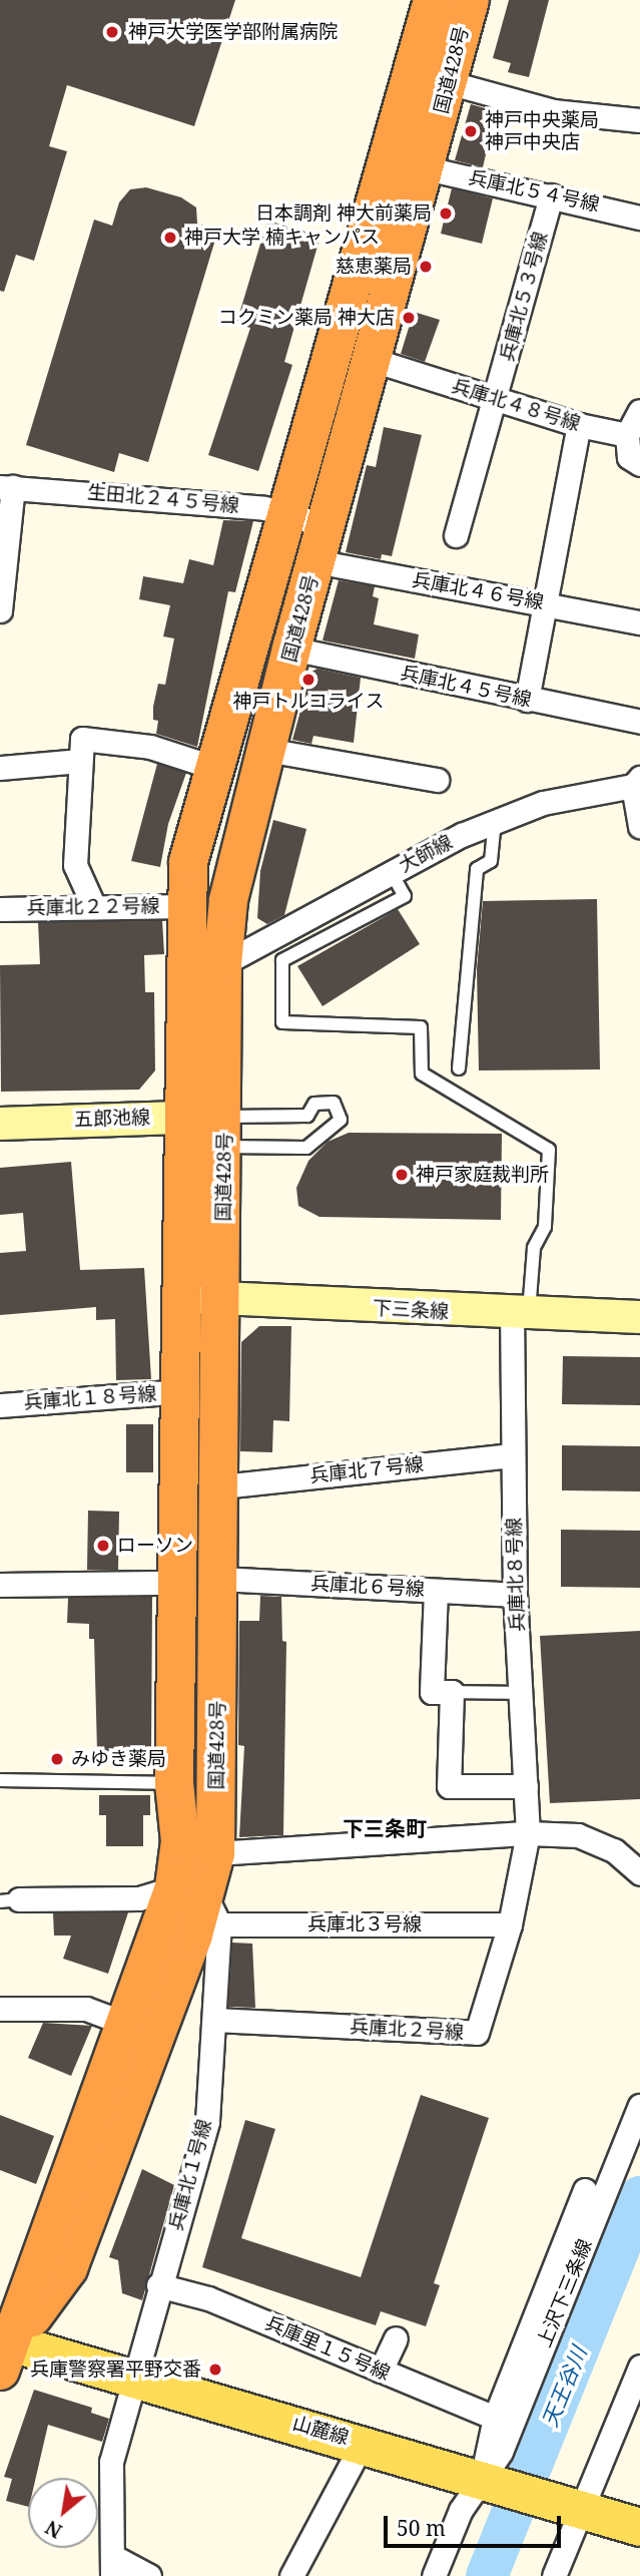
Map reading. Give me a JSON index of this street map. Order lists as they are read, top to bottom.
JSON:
{
  "streets": {
    "highway": ["国道428号"],
    "main road": ["山麓線"],
    "street": [
      "兵庫北５４号線",
      "兵庫北５３号線",
      "兵庫北４８号線",
      "生田北２４５号線",
      "兵庫北４６号線",
      "兵庫北４５号線",
      "大師線",
      "兵庫北２２号線",
      "五郎池線",
      "下三条線",
      "兵庫北１８号線",
      "兵庫北７号線",
      "兵庫北８号線",
      "兵庫北６号線",
      "兵庫北３号線",
      "兵庫北２号線",
      "兵庫北１号線",
      "上沢下三条線",
      "兵庫里１５号線"
    ]
  },
  "crossings": [
    ["国道428号", "兵庫北５４号線"],
    ["国道428号", "兵庫北４８号線"],
    ["国道428号", "生田北２４５号線"],
    ["国道428号", "兵庫北４６号線"],
    ["国道428号", "兵庫北４５号線"],
    ["国道428号", "大師線"],
    ["国道428号", "兵庫北２２号線"],
    ["国道428号", "五郎池線"],
    ["国道428号", "下三条線"],
    ["国道428号", "兵庫北１８号線"],
    ["国道428号", "兵庫北７号線"],
    ["国道428号", "兵庫北６号線"],
    ["国道428号", "兵庫北３号線"],
    ["国道428号", "兵庫北１号線"],
    ["国道428号", "山麓線"],
    ["兵庫北５４号線", "兵庫北５３号線"],
    ["兵庫北５３号線", "兵庫北４８号線"],
    ["下三条線", "兵庫北８号線"],
    ["兵庫北７号線", "兵庫北８号線"],
    ["兵庫北８号線", "兵庫北６号線"],
    ["兵庫北８号線", "兵庫北２号線"],
    ["兵庫北３号線", "兵庫北２号線"],
    ["兵庫北３号線", "兵庫北１号線"],
    ["兵庫北２号線", "兵庫北１号線"],
    ["兵庫北１号線", "兵庫里１５号線"],
    ["兵庫北１号線", "山麓線"],
    ["上沢下三条線", "山麓線"]
  ],
  "districts": ["下三条町"],
  "water": ["天王谷川"],
  "places": [
    "神戸大学医学部附属病院",
    "神戸中央薬局 神戸中央店",
    "日本調剤 神大前薬局",
    "神戸大学 楠キャンパス",
    "慈恵薬局",
    "コクミン薬局 神大店",
    "神戸トルコライス",
    "神戸家庭裁判所",
    "ローソン",
    "みゆき薬局",
    "兵庫警察署平野交番"
  ],
  "scale_bar": "50 m",
  "north": "bottom left"
}
